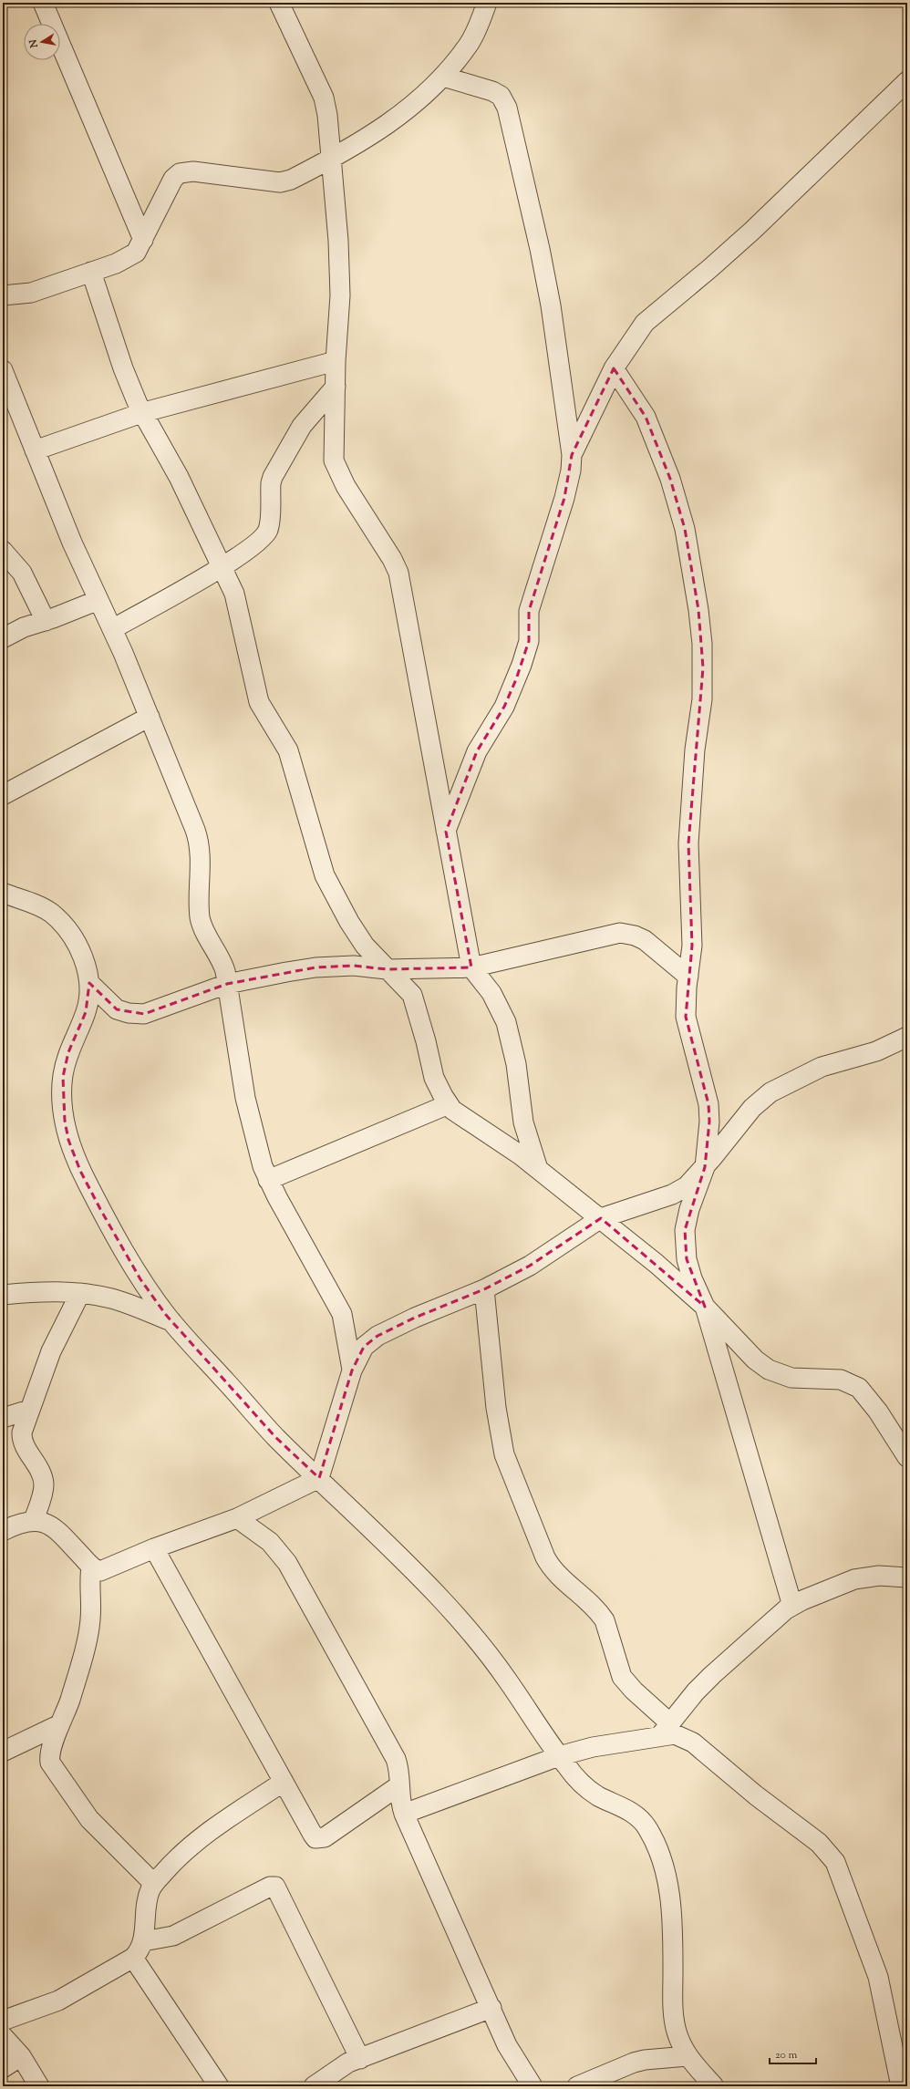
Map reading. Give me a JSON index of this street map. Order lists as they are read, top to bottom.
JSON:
{
  "scale_bar": "20 m",
  "north": "left"
}
